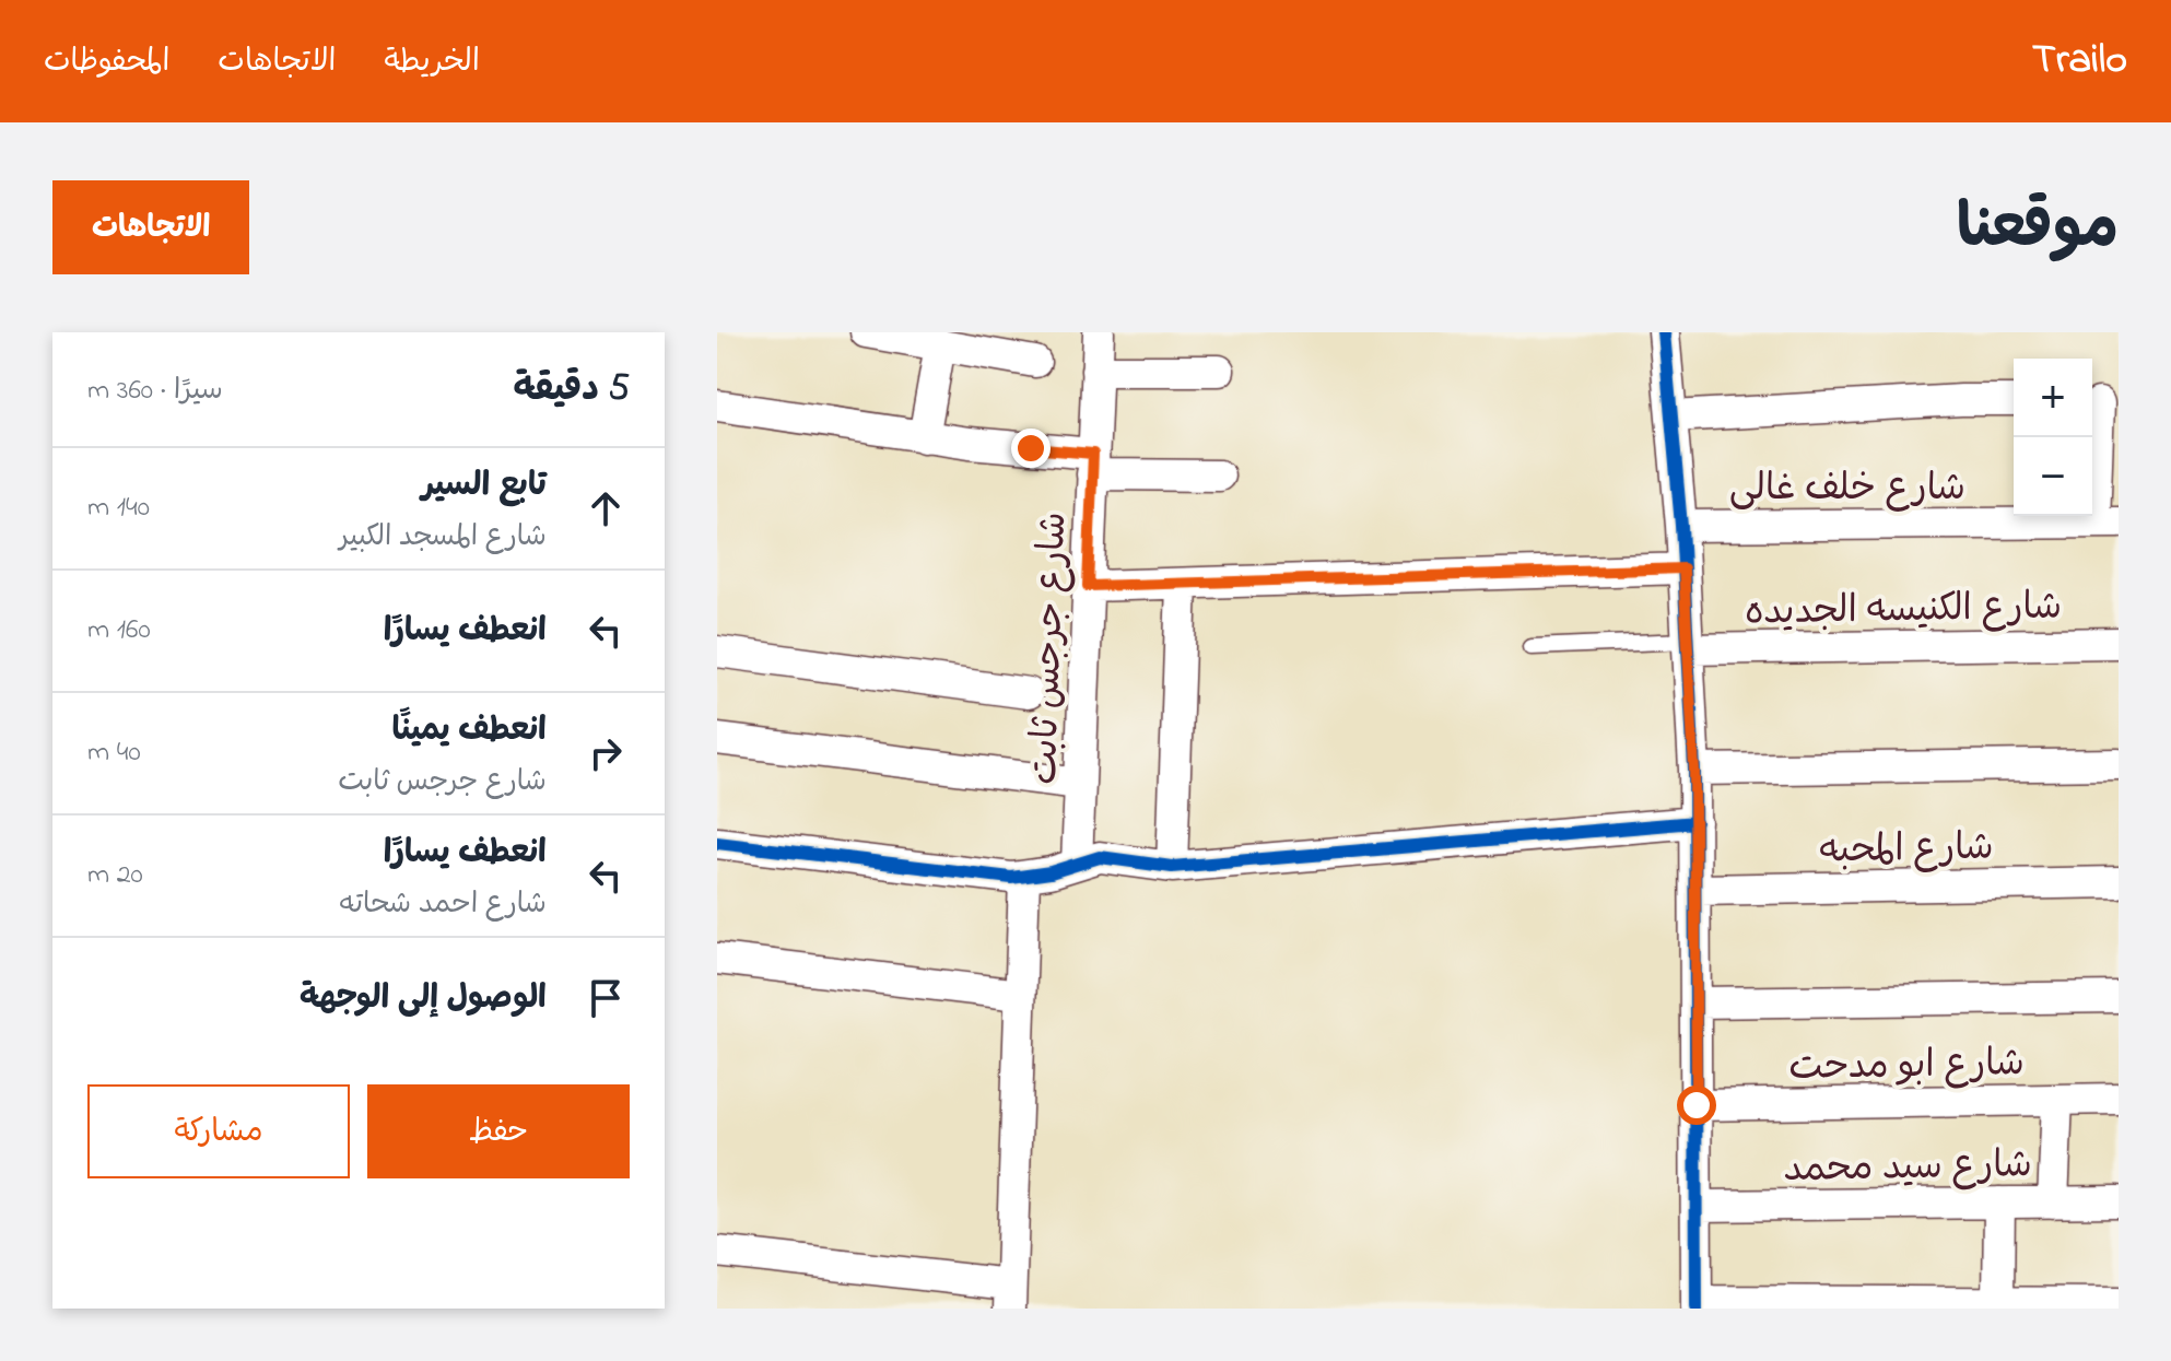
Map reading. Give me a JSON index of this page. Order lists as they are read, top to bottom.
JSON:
{
  "streets": {
    "street": [
      "شارع خلف غالى",
      "شارع الكنيسه الجديده",
      "شارع جرجس ثابت",
      "شارع المحبه",
      "شارع ابو مدحت",
      "شارع سيد محمد"
    ]
  },
  "page": {
    "header": "Trailo",
    "nav": ["الخريطة", "الاتجاهات", "المحفوظات"],
    "title": "موقعنا",
    "buttons": [
      "الاتجاهات",
      ["حفظ", "مشاركة"]
    ],
    "heading": ["5 دقيقة", "سيرًا · 360 m"],
    "map_buttons": ["+", "−"],
    "list": [
      ["تابع السير", "شارع المسجد الكبير", "140 m"],
      ["انعطف يسارًا", "160 m"],
      ["انعطف يمينًا", "شارع جرجس ثابت", "40 m"],
      ["انعطف يسارًا", "شارع احمد شحاته", "20 m"],
      "الوصول إلى الوجهة"
    ]
  }
}
